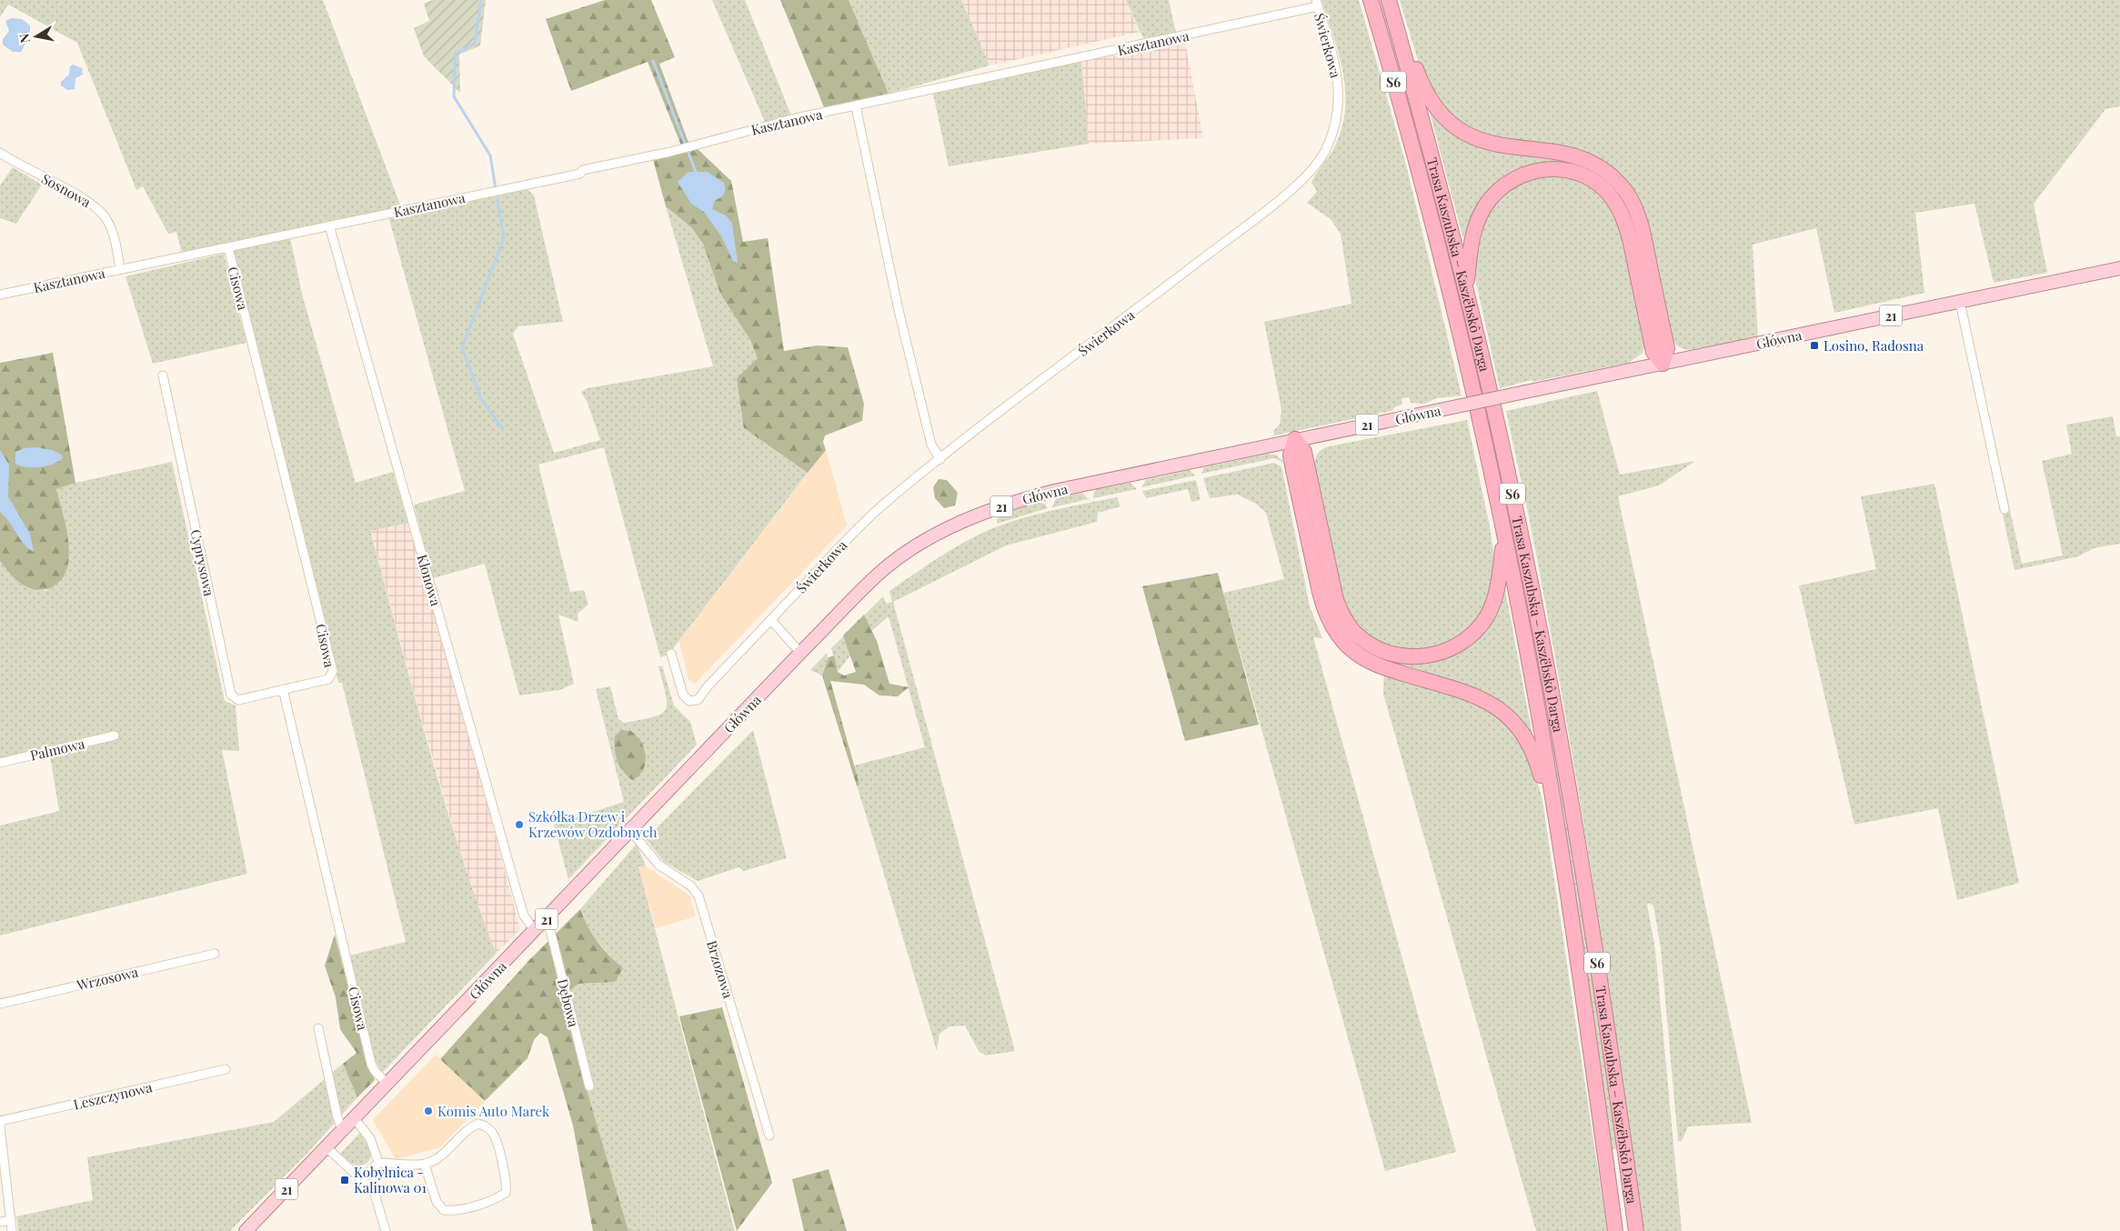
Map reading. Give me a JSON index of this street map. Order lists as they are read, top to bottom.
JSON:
{
  "streets": {
    "highway": ["S6", "Trasa Kaszubska – Kaszëbskô Darga"],
    "main road": ["21", "Główna"],
    "street": [
      "Kasztanowa",
      "Świerkowa",
      "Sosnowa",
      "Cisowa",
      "Cyprysowa",
      "Klonowa",
      "Palmowa",
      "Brzozowa",
      "Wrzosowa",
      "Dębowa",
      "Leszczynowa"
    ]
  },
  "crossings": [
    ["Kasztanowa", "Świerkowa"],
    ["Kasztanowa", "Sosnowa"],
    ["Kasztanowa", "Cisowa"],
    ["Kasztanowa", "Klonowa"],
    ["Cisowa", "Główna"],
    ["Cisowa", "Cyprysowa"],
    ["Główna", "Klonowa"],
    ["Główna", "Brzozowa"],
    ["Główna", "Dębowa"]
  ],
  "places": {
    "transit": ["Łosino, Radosna", "Kobylnica - Kalinowa 01"],
    "other": ["Szkółka Drzew i Krzewów Ozdobnych", "Komis Auto Marek"]
  },
  "north": "left"
}
